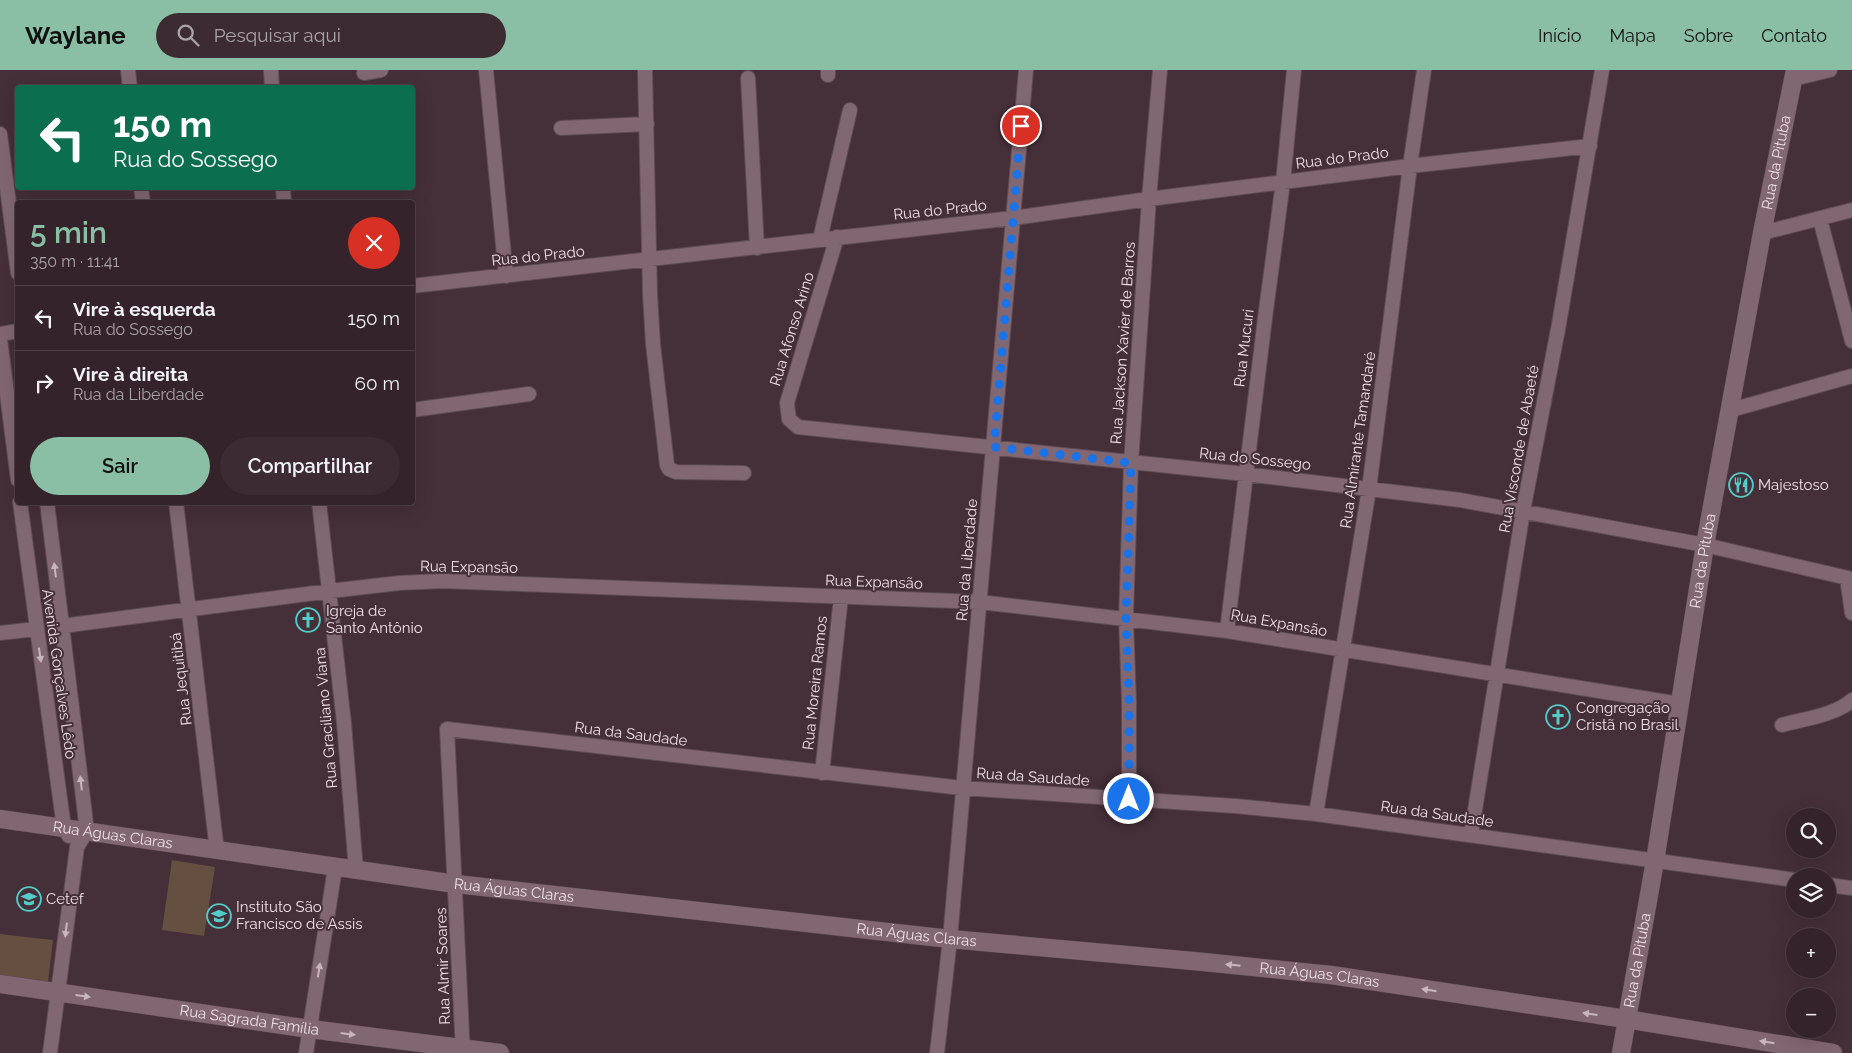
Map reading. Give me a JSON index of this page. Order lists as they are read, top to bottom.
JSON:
{
  "streets": {
    "street": [
      "Rua do Prado",
      "Rua da Pituba",
      "Rua Afonso Arino",
      "Rua Jackson Xavier de Barros",
      "Rua Mucuri",
      "Rua Almirante Tamandaré",
      "Rua Visconde de Abaeté",
      "Rua do Sossego",
      "Rua da Liberdade",
      "Rua Expansão",
      "Avenida Gonçalves Lêdo",
      "Rua Jequitibá",
      "Rua Moreira Ramos",
      "Rua Graciliano Viana",
      "Rua da Saudade",
      "Rua Águas Claras",
      "Rua Almir Soares",
      "Rua Sagrada Família"
    ]
  },
  "crossings": [
    ["Rua do Prado", "Rua Afonso Arino"],
    ["Rua do Prado", "Rua Jackson Xavier de Barros"],
    ["Rua do Prado", "Rua Mucuri"],
    ["Rua do Prado", "Rua Almirante Tamandaré"],
    ["Rua do Prado", "Rua Visconde de Abaeté"],
    ["Rua do Prado", "Rua da Liberdade"],
    ["Rua da Pituba", "Rua do Sossego"],
    ["Rua da Pituba", "Rua Expansão"],
    ["Rua da Pituba", "Rua da Saudade"],
    ["Rua da Pituba", "Rua Águas Claras"],
    ["Rua Afonso Arino", "Rua do Sossego"],
    ["Rua Jackson Xavier de Barros", "Rua do Sossego"],
    ["Rua Jackson Xavier de Barros", "Rua Expansão"],
    ["Rua Jackson Xavier de Barros", "Rua da Saudade"],
    ["Rua Mucuri", "Rua do Sossego"],
    ["Rua Mucuri", "Rua Expansão"],
    ["Rua Almirante Tamandaré", "Rua do Sossego"],
    ["Rua Almirante Tamandaré", "Rua Expansão"],
    ["Rua Almirante Tamandaré", "Rua da Saudade"],
    ["Rua Visconde de Abaeté", "Rua do Sossego"],
    ["Rua Visconde de Abaeté", "Rua Expansão"],
    ["Rua Visconde de Abaeté", "Rua da Saudade"],
    ["Rua do Sossego", "Rua da Liberdade"],
    ["Rua da Liberdade", "Rua Expansão"],
    ["Rua da Liberdade", "Rua da Saudade"],
    ["Rua da Liberdade", "Rua Águas Claras"],
    ["Rua Expansão", "Avenida Gonçalves Lêdo"],
    ["Rua Expansão", "Rua Jequitibá"],
    ["Rua Expansão", "Rua Moreira Ramos"],
    ["Rua Expansão", "Rua Graciliano Viana"],
    ["Avenida Gonçalves Lêdo", "Rua Águas Claras"],
    ["Rua Jequitibá", "Rua Águas Claras"],
    ["Rua Moreira Ramos", "Rua da Saudade"],
    ["Rua Graciliano Viana", "Rua Águas Claras"],
    ["Rua da Saudade", "Rua Almir Soares"],
    ["Rua Águas Claras", "Rua Almir Soares"],
    ["Rua Almir Soares", "Rua Sagrada Família"]
  ],
  "one_way": ["Rua Águas Claras", "Rua Sagrada Família"],
  "places": {
    "restaurant": ["Majestoso"],
    "church": ["Igreja de Santo Antônio", "Congregação Cristã no Brasil"],
    "school or university": ["Cetef", "Instituto São Francisco de Assis"]
  },
  "page": {
    "header": "Waylane",
    "search": "Pesquisar aqui",
    "nav": [
      "Início",
      "Mapa",
      "Sobre",
      "Contato"
    ],
    "turn": ["150 m", "Rua do Sossego"],
    "heading": ["5 min", "350 m · 11:41"],
    "list": [
      {
        "name": "Vire à esquerda",
        "note": "Rua do Sossego",
        "value": "150 m"
      },
      {
        "name": "Vire à direita",
        "note": "Rua da Liberdade",
        "value": "60 m"
      }
    ],
    "buttons": ["Sair", "Compartilhar"],
    "map_buttons": ["+", "−"]
  }
}
